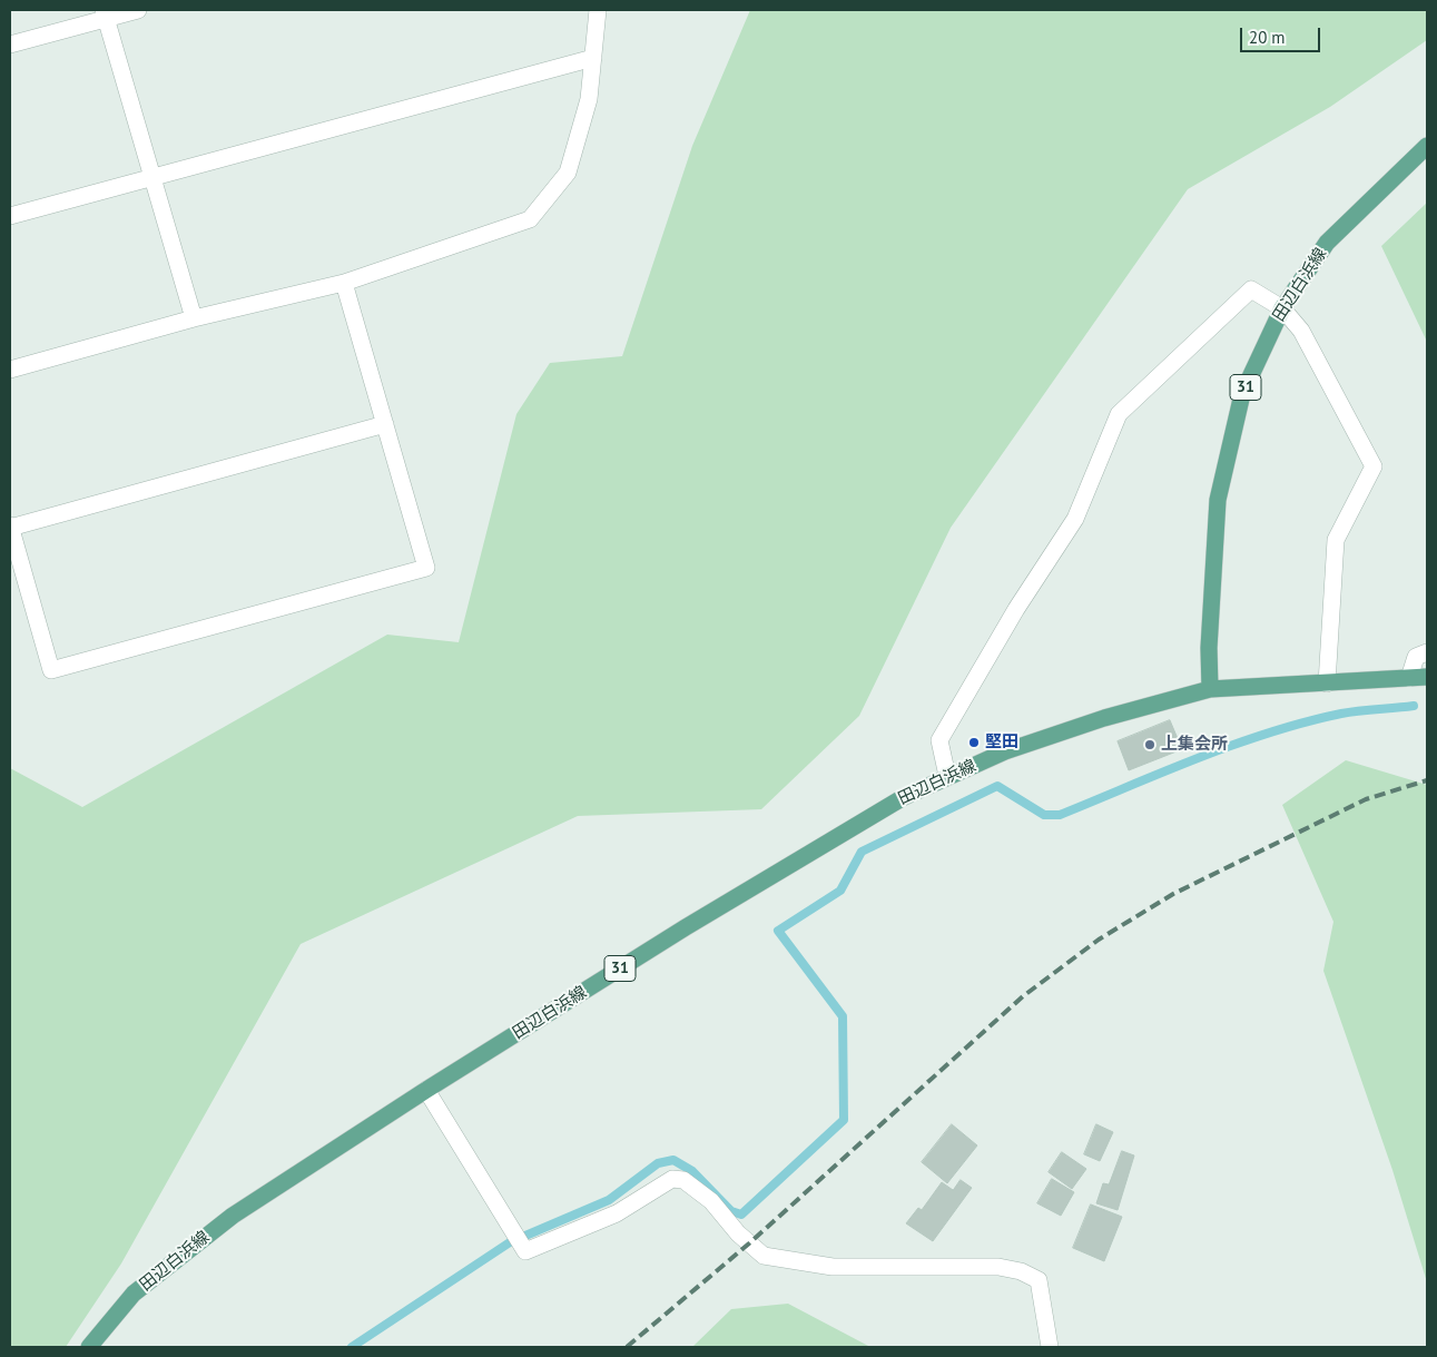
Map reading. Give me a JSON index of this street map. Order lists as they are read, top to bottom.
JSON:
{
  "streets": {
    "main road": ["田辺白浜線", "31"]
  },
  "places": ["堅田", "上集会所"],
  "scale_bar": "20 m"
}
